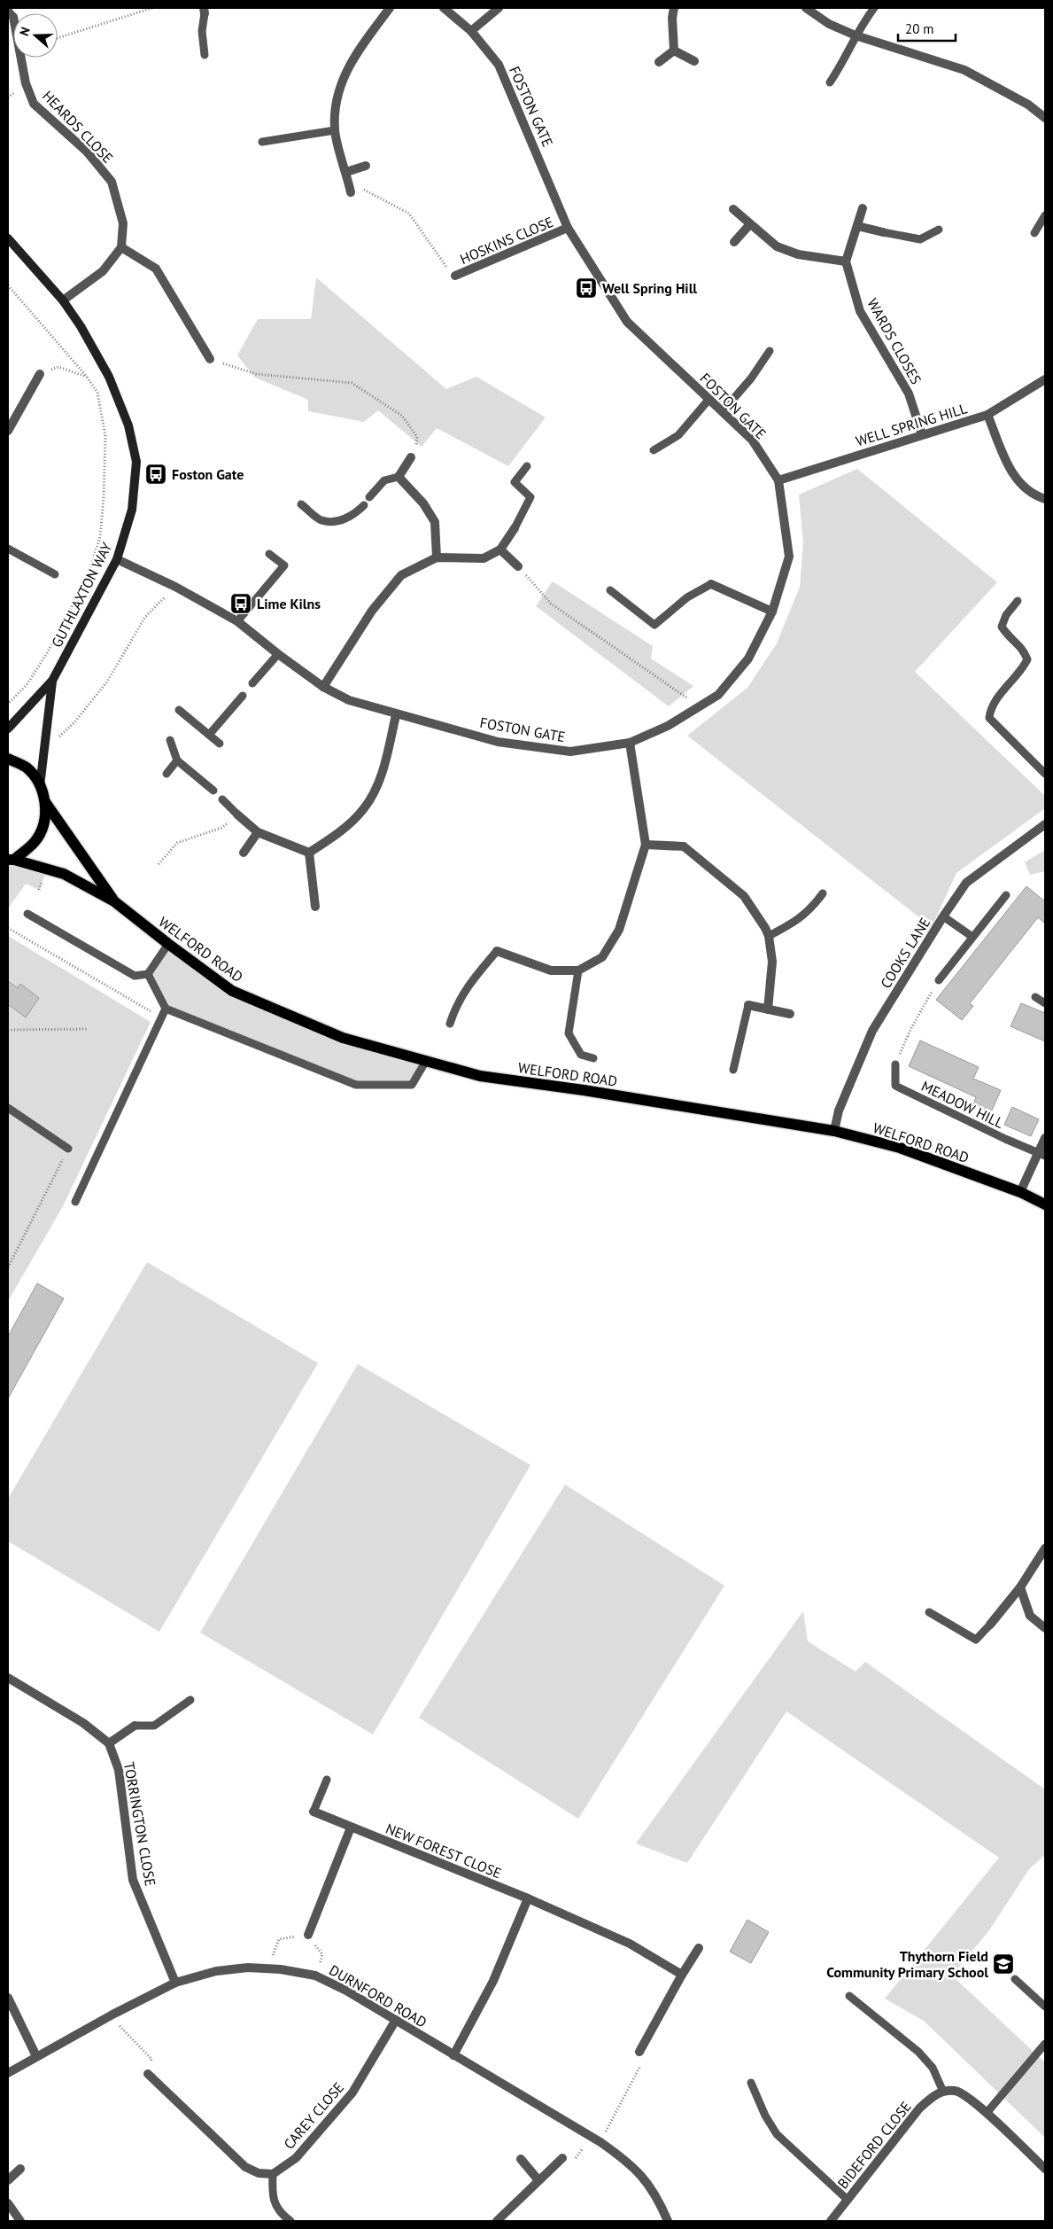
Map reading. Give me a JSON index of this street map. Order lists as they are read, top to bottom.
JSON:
{
  "streets": {
    "main road": ["WELFORD ROAD"],
    "street": [
      "FOSTON GATE",
      "HEARDS CLOSE",
      "HOSKINS CLOSE",
      "WARDS CLOSES",
      "WELL SPRING HILL",
      "GUTHLAXTON WAY",
      "COOKS LANE",
      "TORRINGTON CLOSE",
      "NEW FOREST CLOSE",
      "DURNFORD ROAD",
      "CAREY CLOSE",
      "BIDEFORD CLOSE"
    ],
    "lane": ["MEADOW HILL"]
  },
  "crossings": [
    ["FOSTON GATE", "HOSKINS CLOSE"],
    ["FOSTON GATE", "WELL SPRING HILL"],
    ["FOSTON GATE", "GUTHLAXTON WAY"],
    ["WARDS CLOSES", "WELL SPRING HILL"],
    ["WELFORD ROAD", "COOKS LANE"],
    ["TORRINGTON CLOSE", "DURNFORD ROAD"],
    ["DURNFORD ROAD", "CAREY CLOSE"]
  ],
  "places": {
    "bus stop": ["Well Spring Hill", "Foston Gate", "Lime Kilns"],
    "school or university": ["Thythorn Field Community Primary School"]
  },
  "scale_bar": "20 m",
  "north": "left"
}
